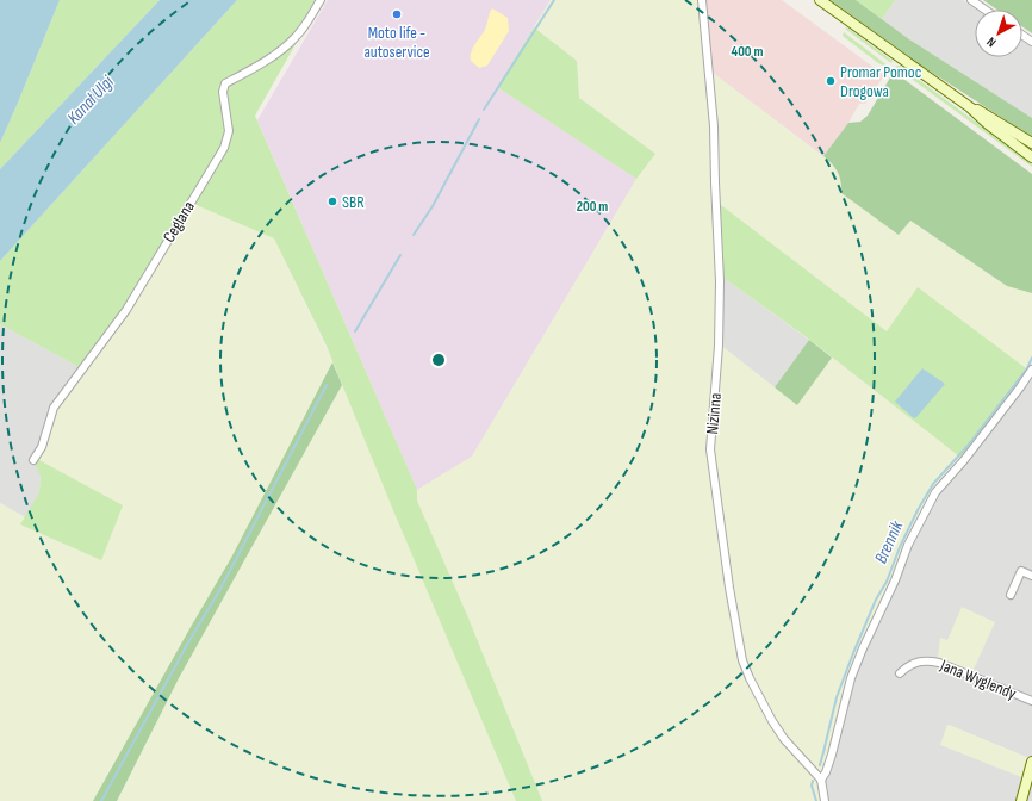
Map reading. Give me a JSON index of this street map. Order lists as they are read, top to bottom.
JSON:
{
  "streets": {
    "street": ["Ceglana", "Nizinna", "Jana Wyglendy"]
  },
  "water": ["Kanał Ulgi", "Brennik"],
  "places": ["Moto life - autoservice", "Promar Pomoc Drogowa", "SBR"],
  "north": "bottom left",
  "rings": ["400 m", "200 m"]
}
